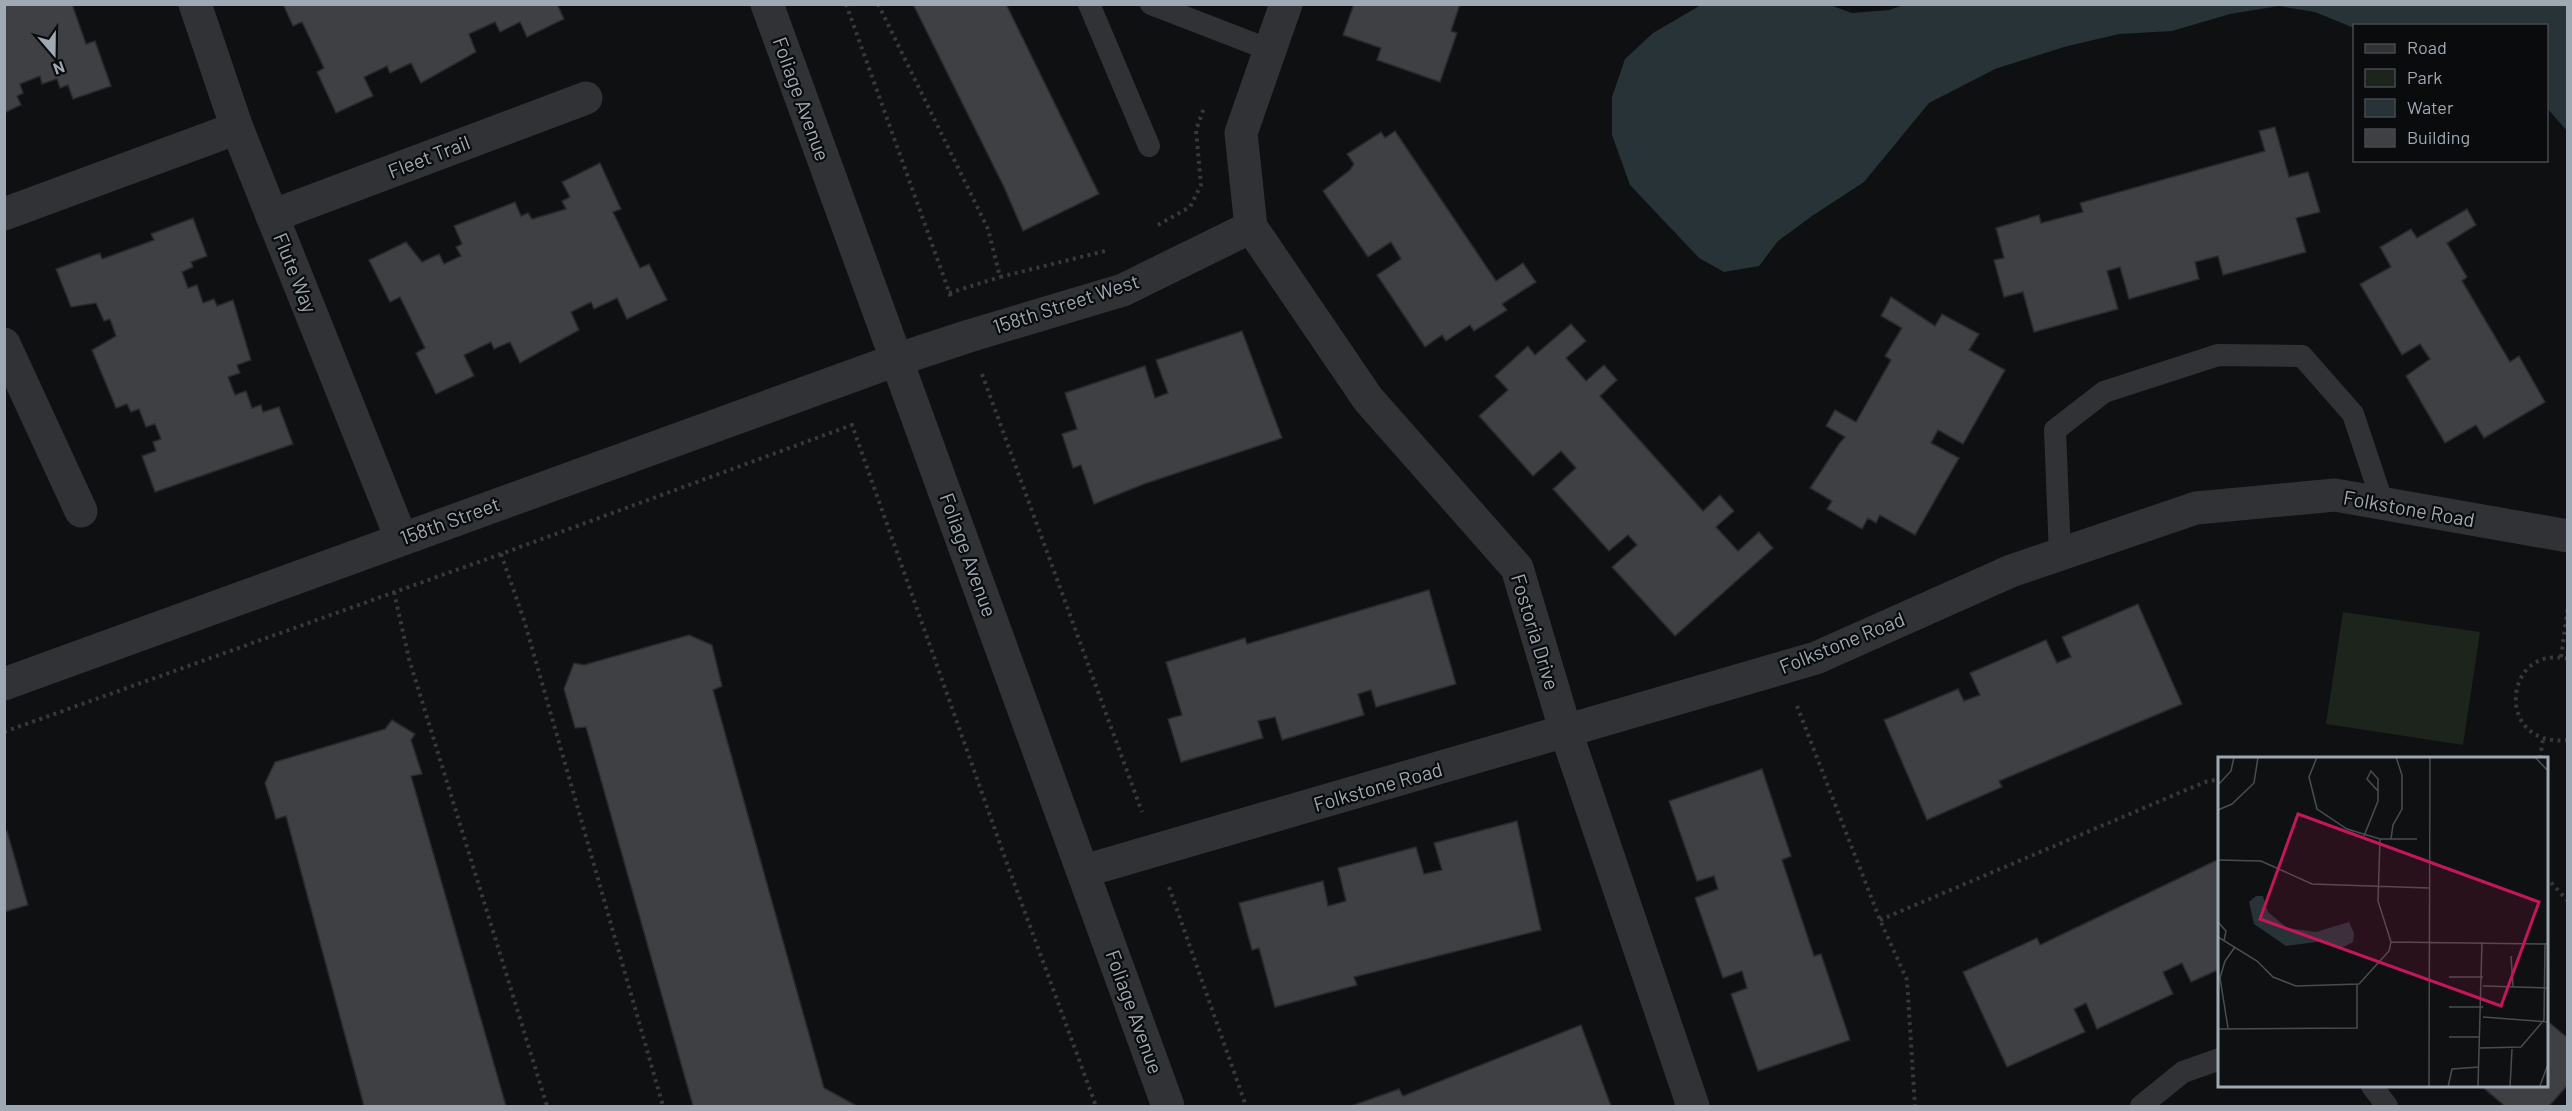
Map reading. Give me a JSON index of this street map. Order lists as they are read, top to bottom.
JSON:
{
  "streets": {
    "street": [
      "Foliage Avenue",
      "Fleet Trail",
      "Flute Way",
      "158th Street West",
      "Folkstone Road",
      "158th Street",
      "Fostoria Drive"
    ]
  },
  "crossings": [
    ["Foliage Avenue", "158th Street West"],
    ["Foliage Avenue", "Folkstone Road"],
    ["Foliage Avenue", "158th Street"],
    ["Fleet Trail", "Flute Way"],
    ["Flute Way", "158th Street"],
    ["158th Street West", "158th Street"],
    ["158th Street West", "Fostoria Drive"],
    ["Folkstone Road", "Fostoria Drive"]
  ],
  "legend": [
    "Road",
    "Park",
    "Water",
    "Building"
  ],
  "north": "bottom"
}
